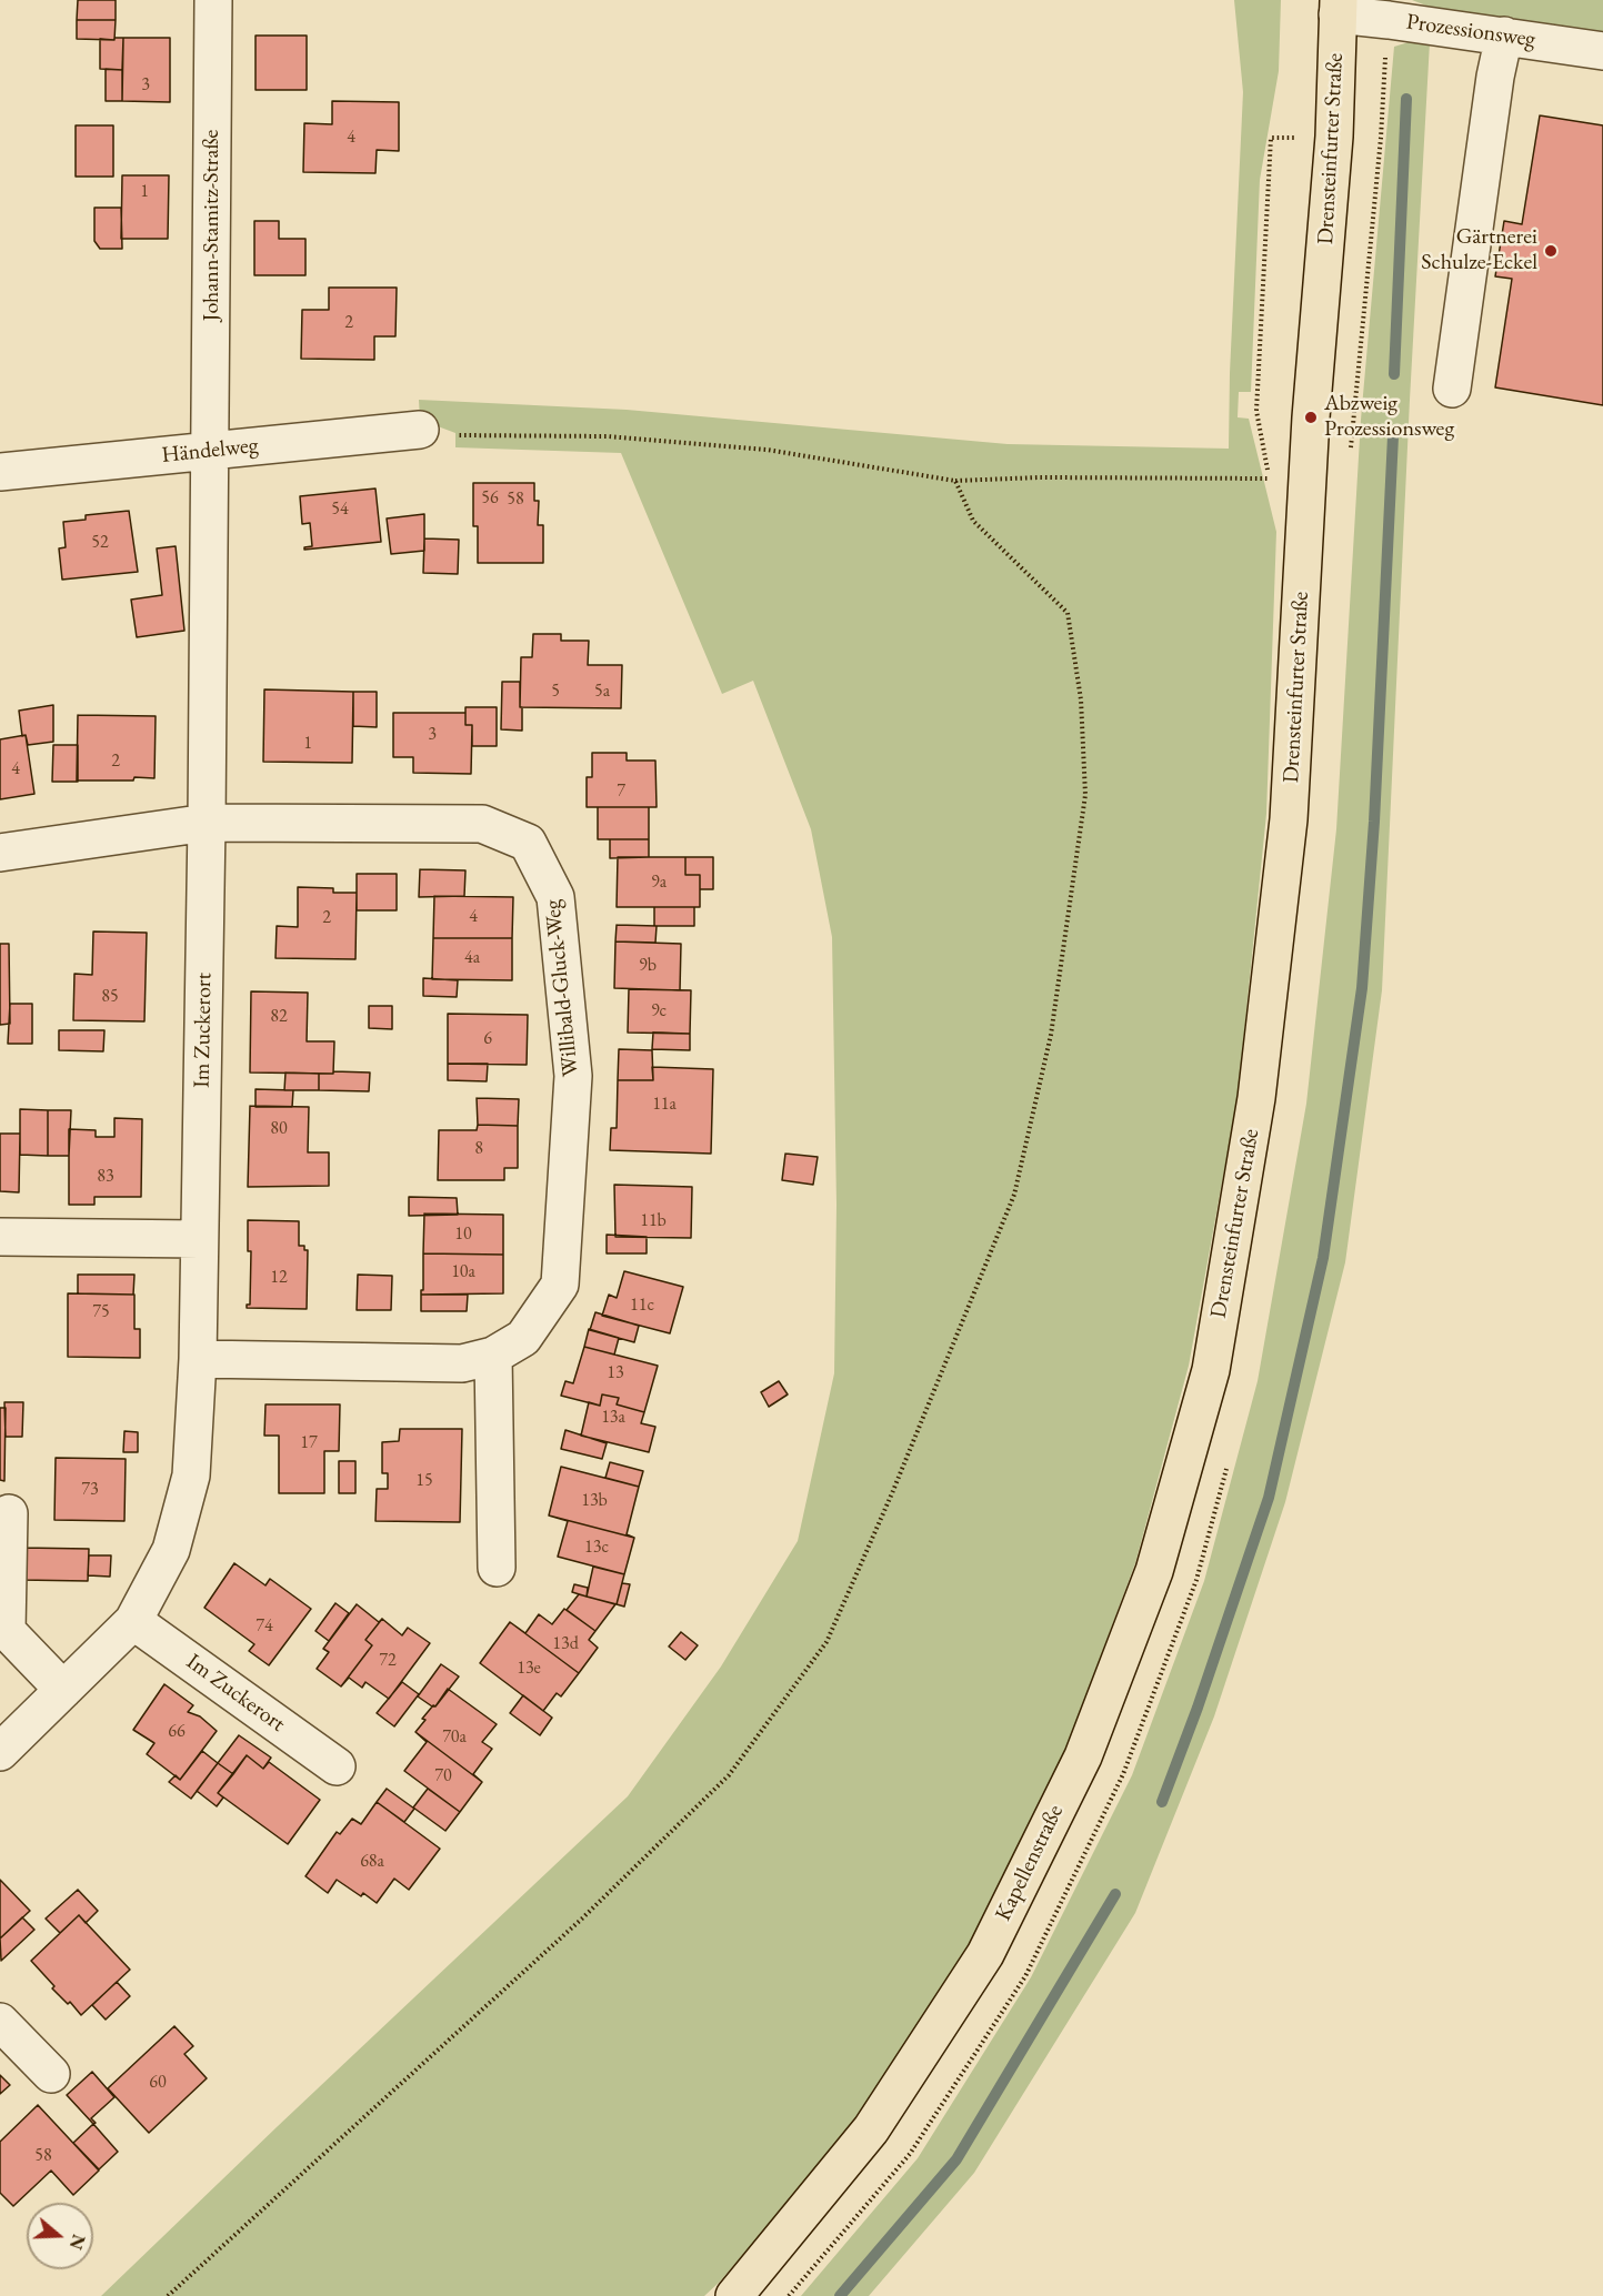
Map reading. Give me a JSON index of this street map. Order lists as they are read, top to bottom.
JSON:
{
  "streets": {
    "main road": ["Drensteinfurter Straße", "Kapellenstraße"],
    "street": [
      "Prozessionsweg",
      "Johann-Stamitz-Straße",
      "Händelweg",
      "Willibald-Gluck-Weg",
      "Im Zuckerort"
    ]
  },
  "crossings": [
    ["Prozessionsweg", "Drensteinfurter Straße"],
    ["Drensteinfurter Straße", "Kapellenstraße"],
    ["Johann-Stamitz-Straße", "Händelweg"],
    ["Johann-Stamitz-Straße", "Im Zuckerort"],
    ["Händelweg", "Im Zuckerort"],
    ["Willibald-Gluck-Weg", "Im Zuckerort"]
  ],
  "places": ["Gärtnerei Schulze-Eckel", "Abzweig Prozessionsweg"],
  "house_numbers": [
    "3",
    "4",
    "1",
    "2",
    "56",
    "58",
    "54",
    "52",
    "5",
    "5a",
    "3",
    "1",
    "2",
    "4",
    "7",
    "9a",
    "4",
    "2",
    "4a",
    "9b",
    "85",
    "9c",
    "82",
    "6",
    "11a",
    "80",
    "8",
    "83",
    "11b",
    "10",
    "10a",
    "12",
    "11c",
    "75",
    "13",
    "13a",
    "17",
    "15",
    "73",
    "13b",
    "13c",
    "74",
    "13d",
    "72",
    "13e",
    "66",
    "70a",
    "70",
    "68a",
    "60",
    "58"
  ],
  "north": "right"
}
